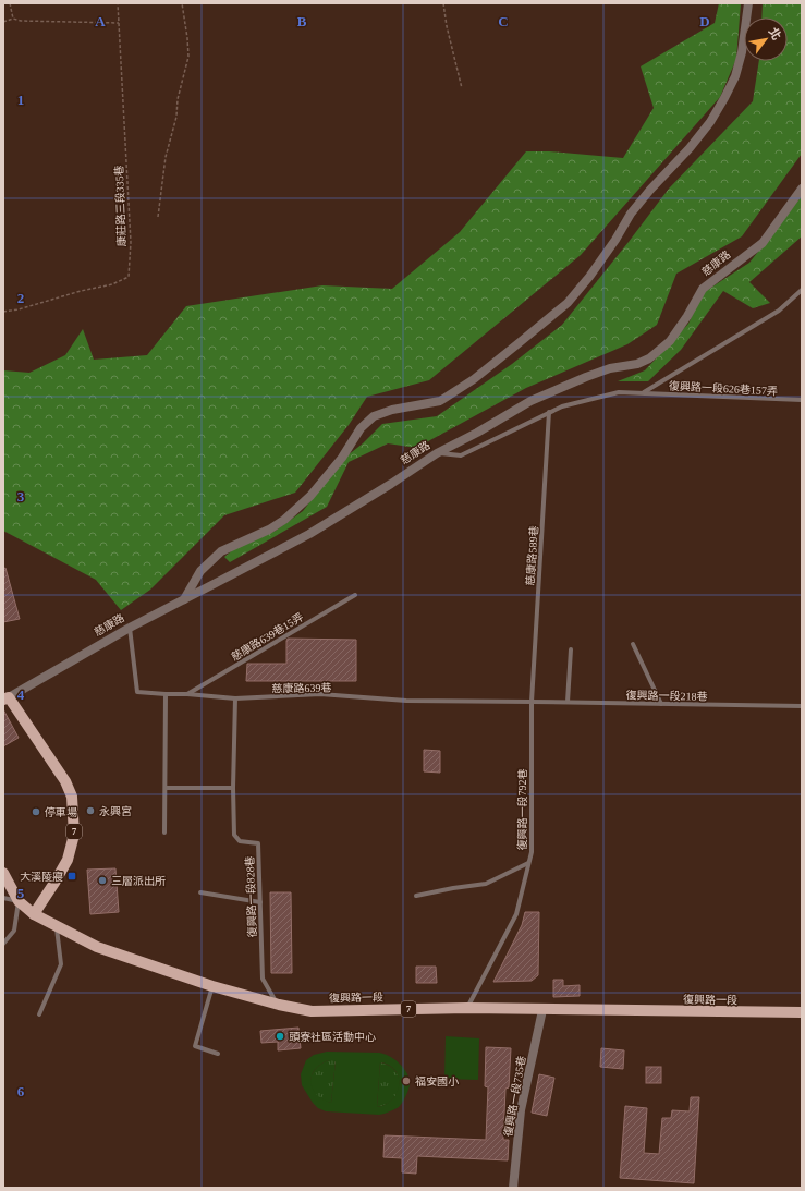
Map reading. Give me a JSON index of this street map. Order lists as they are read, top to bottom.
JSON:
{
  "streets": {
    "main road": ["7", "復興路一段"],
    "street": ["慈康路", "復興路一段735巷"],
    "lane": [
      "復興路一段626巷157弄",
      "慈康路589巷",
      "慈康路639巷15弄",
      "慈康路639巷",
      "復興路一段218巷",
      "復興路一段792巷",
      "復興路一段828巷"
    ],
    "path": ["康莊路三段335巷"]
  },
  "crossings": [
    ["慈康路", "慈康路639巷"],
    ["慈康路", "7"],
    ["慈康路589巷", "慈康路639巷"],
    ["慈康路589巷", "復興路一段218巷"],
    ["慈康路589巷", "復興路一段792巷"],
    ["慈康路639巷15弄", "慈康路639巷"],
    ["慈康路639巷", "復興路一段218巷"],
    ["慈康路639巷", "復興路一段792巷"],
    ["慈康路639巷", "復興路一段828巷"],
    ["復興路一段218巷", "復興路一段792巷"],
    ["復興路一段792巷", "復興路一段"],
    ["7", "復興路一段"],
    ["復興路一段828巷", "復興路一段"],
    ["復興路一段", "復興路一段735巷"]
  ],
  "places": {
    "other": [
      "永興宮",
      "停車場",
      "三層派出所",
      "頭寮社區活動中心",
      "福安國小"
    ],
    "transit": ["大溪陵寢"]
  },
  "north": "top right",
  "grid": {
    "columns": [
      "A",
      "B",
      "C",
      "D"
    ],
    "rows": [
      "1",
      "2",
      "3",
      "4",
      "5",
      "6"
    ]
  }
}
